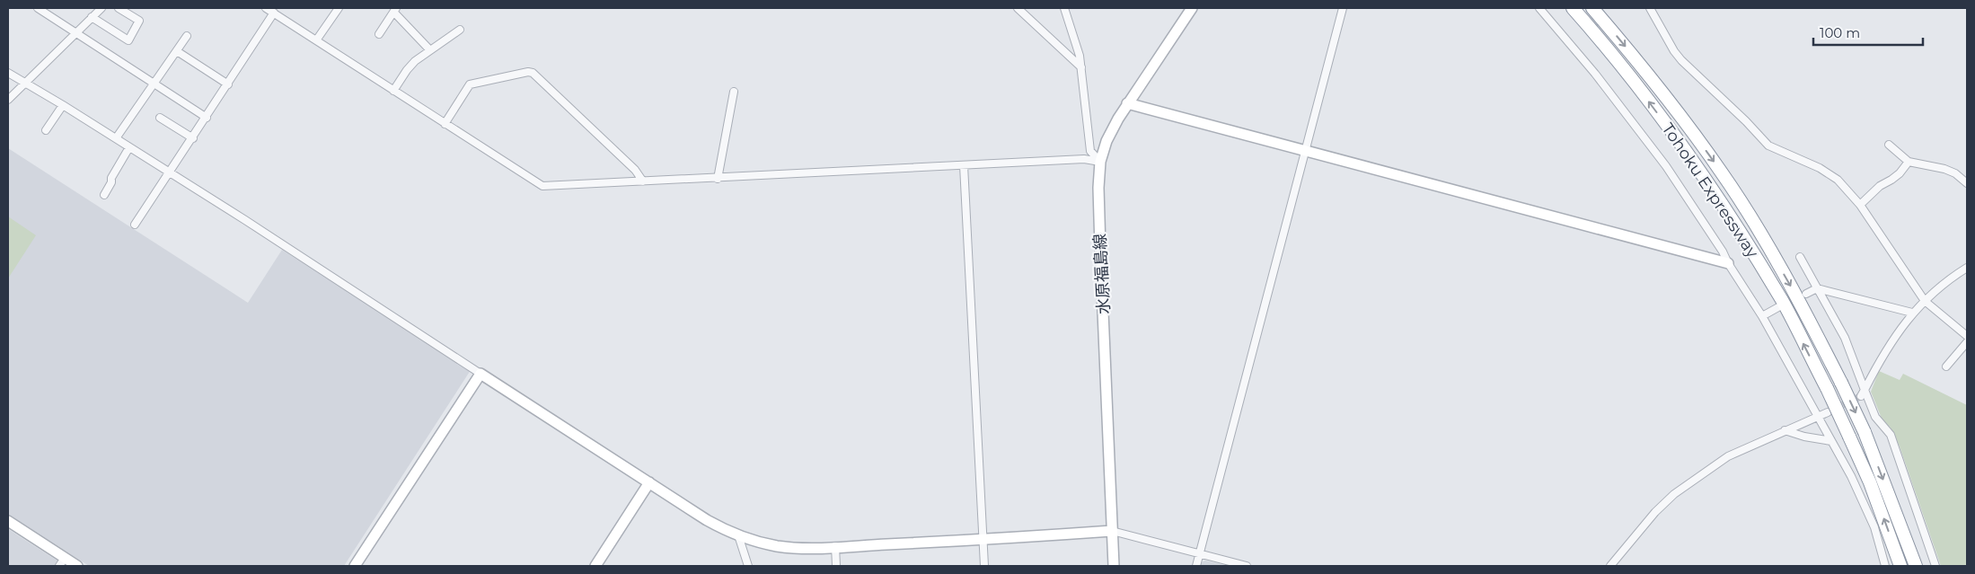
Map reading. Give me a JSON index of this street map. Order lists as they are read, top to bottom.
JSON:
{
  "streets": {
    "highway": ["Tohoku Expressway"],
    "street": ["水原福島線"]
  },
  "scale_bar": "100 m"
}
